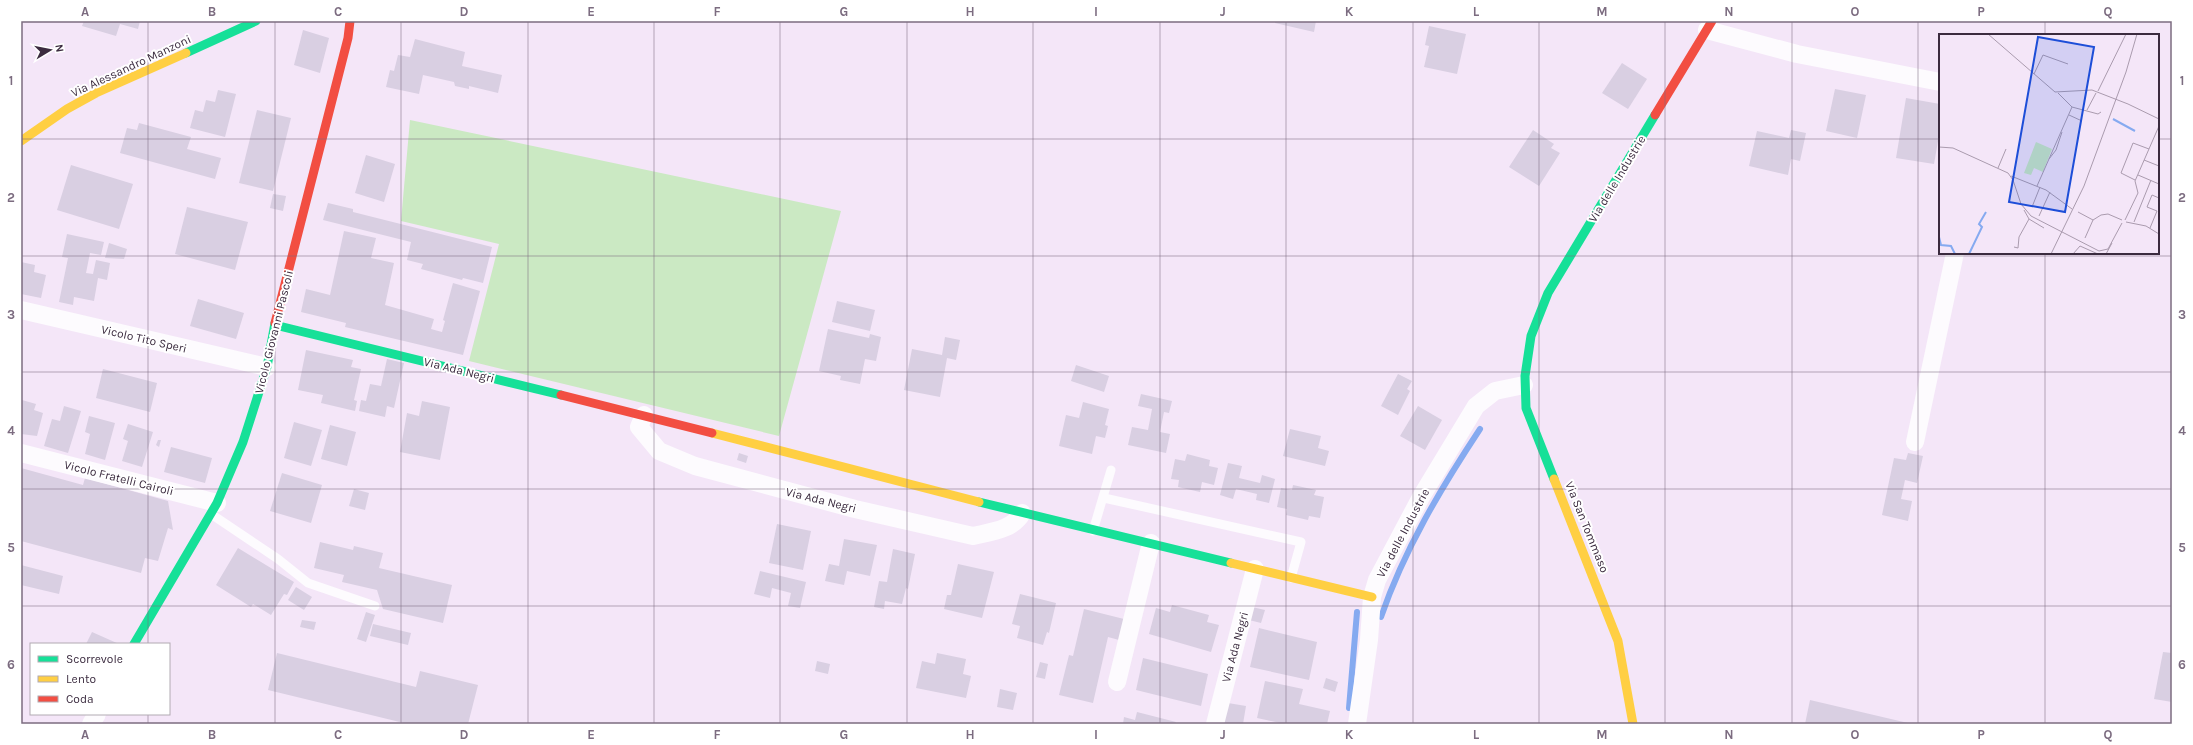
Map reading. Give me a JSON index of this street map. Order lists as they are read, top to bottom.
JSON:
{
  "streets": {
    "street": [
      "Via Alessandro Manzoni",
      "Via delle Industrie",
      "Vicolo Giovanni Pascoli",
      "Vicolo Tito Speri",
      "Via Ada Negri",
      "Vicolo Fratelli Cairoli",
      "Via San Tommaso"
    ]
  },
  "crossings": [
    ["Via delle Industrie", "Via Ada Negri"],
    ["Via delle Industrie", "Via San Tommaso"],
    ["Vicolo Giovanni Pascoli", "Vicolo Tito Speri"],
    ["Vicolo Giovanni Pascoli", "Via Ada Negri"],
    ["Vicolo Giovanni Pascoli", "Vicolo Fratelli Cairoli"]
  ],
  "legend": ["Scorrevole", "Lento", "Coda"],
  "north": "right",
  "grid": {
    "columns": [
      "A",
      "B",
      "C",
      "D",
      "E",
      "F",
      "G",
      "H",
      "I",
      "J",
      "K",
      "L",
      "M",
      "N",
      "O",
      "P",
      "Q"
    ],
    "rows": [
      "1",
      "2",
      "3",
      "4",
      "5",
      "6"
    ]
  }
}
